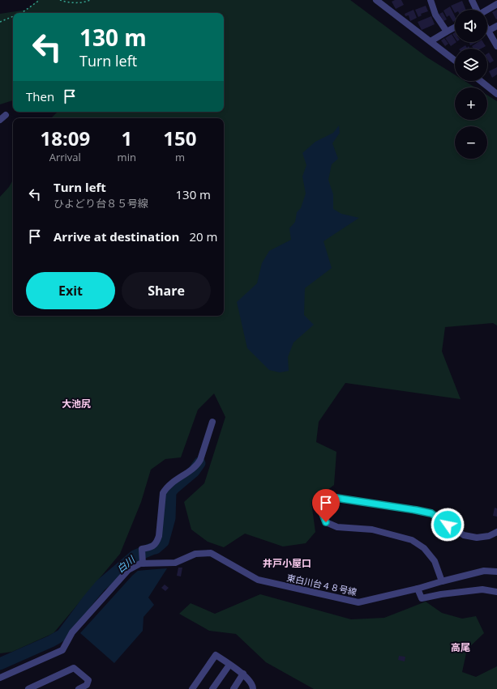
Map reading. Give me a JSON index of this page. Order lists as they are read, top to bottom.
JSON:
{
  "streets": {
    "street": ["東白川台４８号線"]
  },
  "districts": ["大池尻", "井戸小屋口", "高尾"],
  "water": ["白川"],
  "page": {
    "map_buttons": ["+", "−"],
    "turn": ["130 m", "Turn left"],
    "then": "Then",
    "eta": [
      "18:09",
      "Arrival",
      "1",
      "min",
      "150",
      "m"
    ],
    "list": [
      {
        "name": "Turn left",
        "note": "ひよどり台８５号線",
        "value": "130 m"
      },
      {
        "name": "Arrive at destination",
        "value": "20 m"
      }
    ],
    "buttons": ["Exit", "Share"]
  }
}
